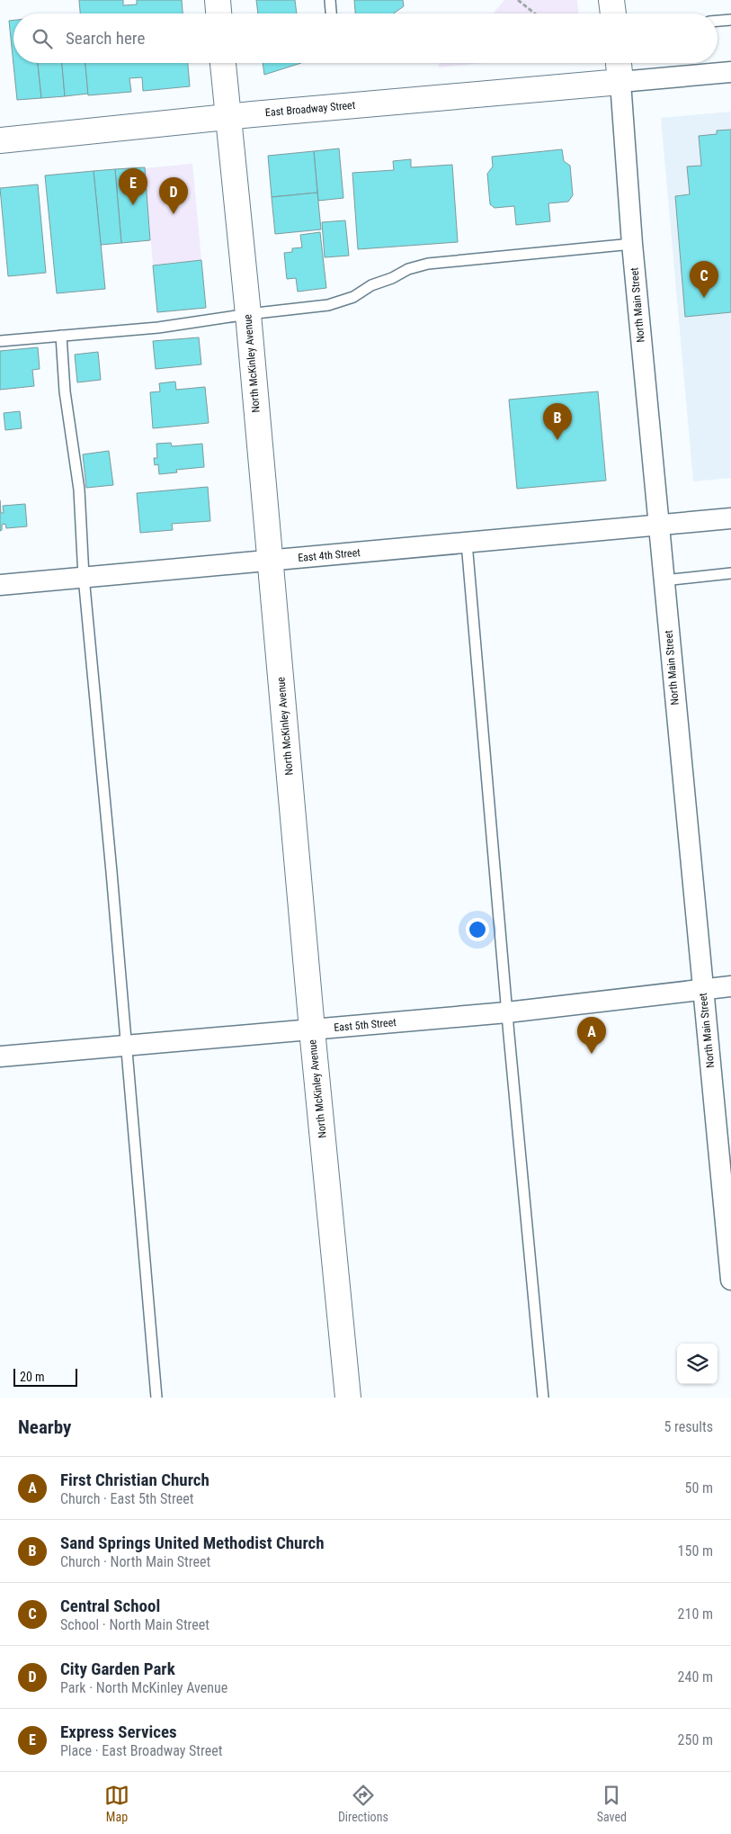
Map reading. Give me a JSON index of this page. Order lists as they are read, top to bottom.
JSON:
{
  "streets": {
    "main road": ["East Broadway Street", "North Main Street", "North McKinley Avenue"],
    "street": ["East 4th Street", "East 5th Street"]
  },
  "crossings": [
    ["East Broadway Street", "North Main Street"],
    ["East Broadway Street", "North McKinley Avenue"],
    ["North Main Street", "East 4th Street"],
    ["North Main Street", "East 5th Street"],
    ["North McKinley Avenue", "East 4th Street"],
    ["North McKinley Avenue", "East 5th Street"]
  ],
  "scale_bar": "20 m",
  "page": {
    "search": "Search here",
    "pins": [
      "E",
      "D",
      "C",
      "B",
      "A"
    ],
    "scale": "20 m",
    "heading": ["Nearby", "5 results"],
    "list": [
      {
        "mark": "A",
        "name": "First Christian Church",
        "note": "Church · East 5th Street",
        "value": "50 m"
      },
      {
        "mark": "B",
        "name": "Sand Springs United Methodist Church",
        "note": "Church · North Main Street",
        "value": "150 m"
      },
      {
        "mark": "C",
        "name": "Central School",
        "note": "School · North Main Street",
        "value": "210 m"
      },
      {
        "mark": "D",
        "name": "City Garden Park",
        "note": "Park · North McKinley Avenue",
        "value": "240 m"
      },
      {
        "mark": "E",
        "name": "Express Services",
        "note": "Place · East Broadway Street",
        "value": "250 m"
      }
    ],
    "nav": ["Map", "Directions", "Saved"]
  }
}
